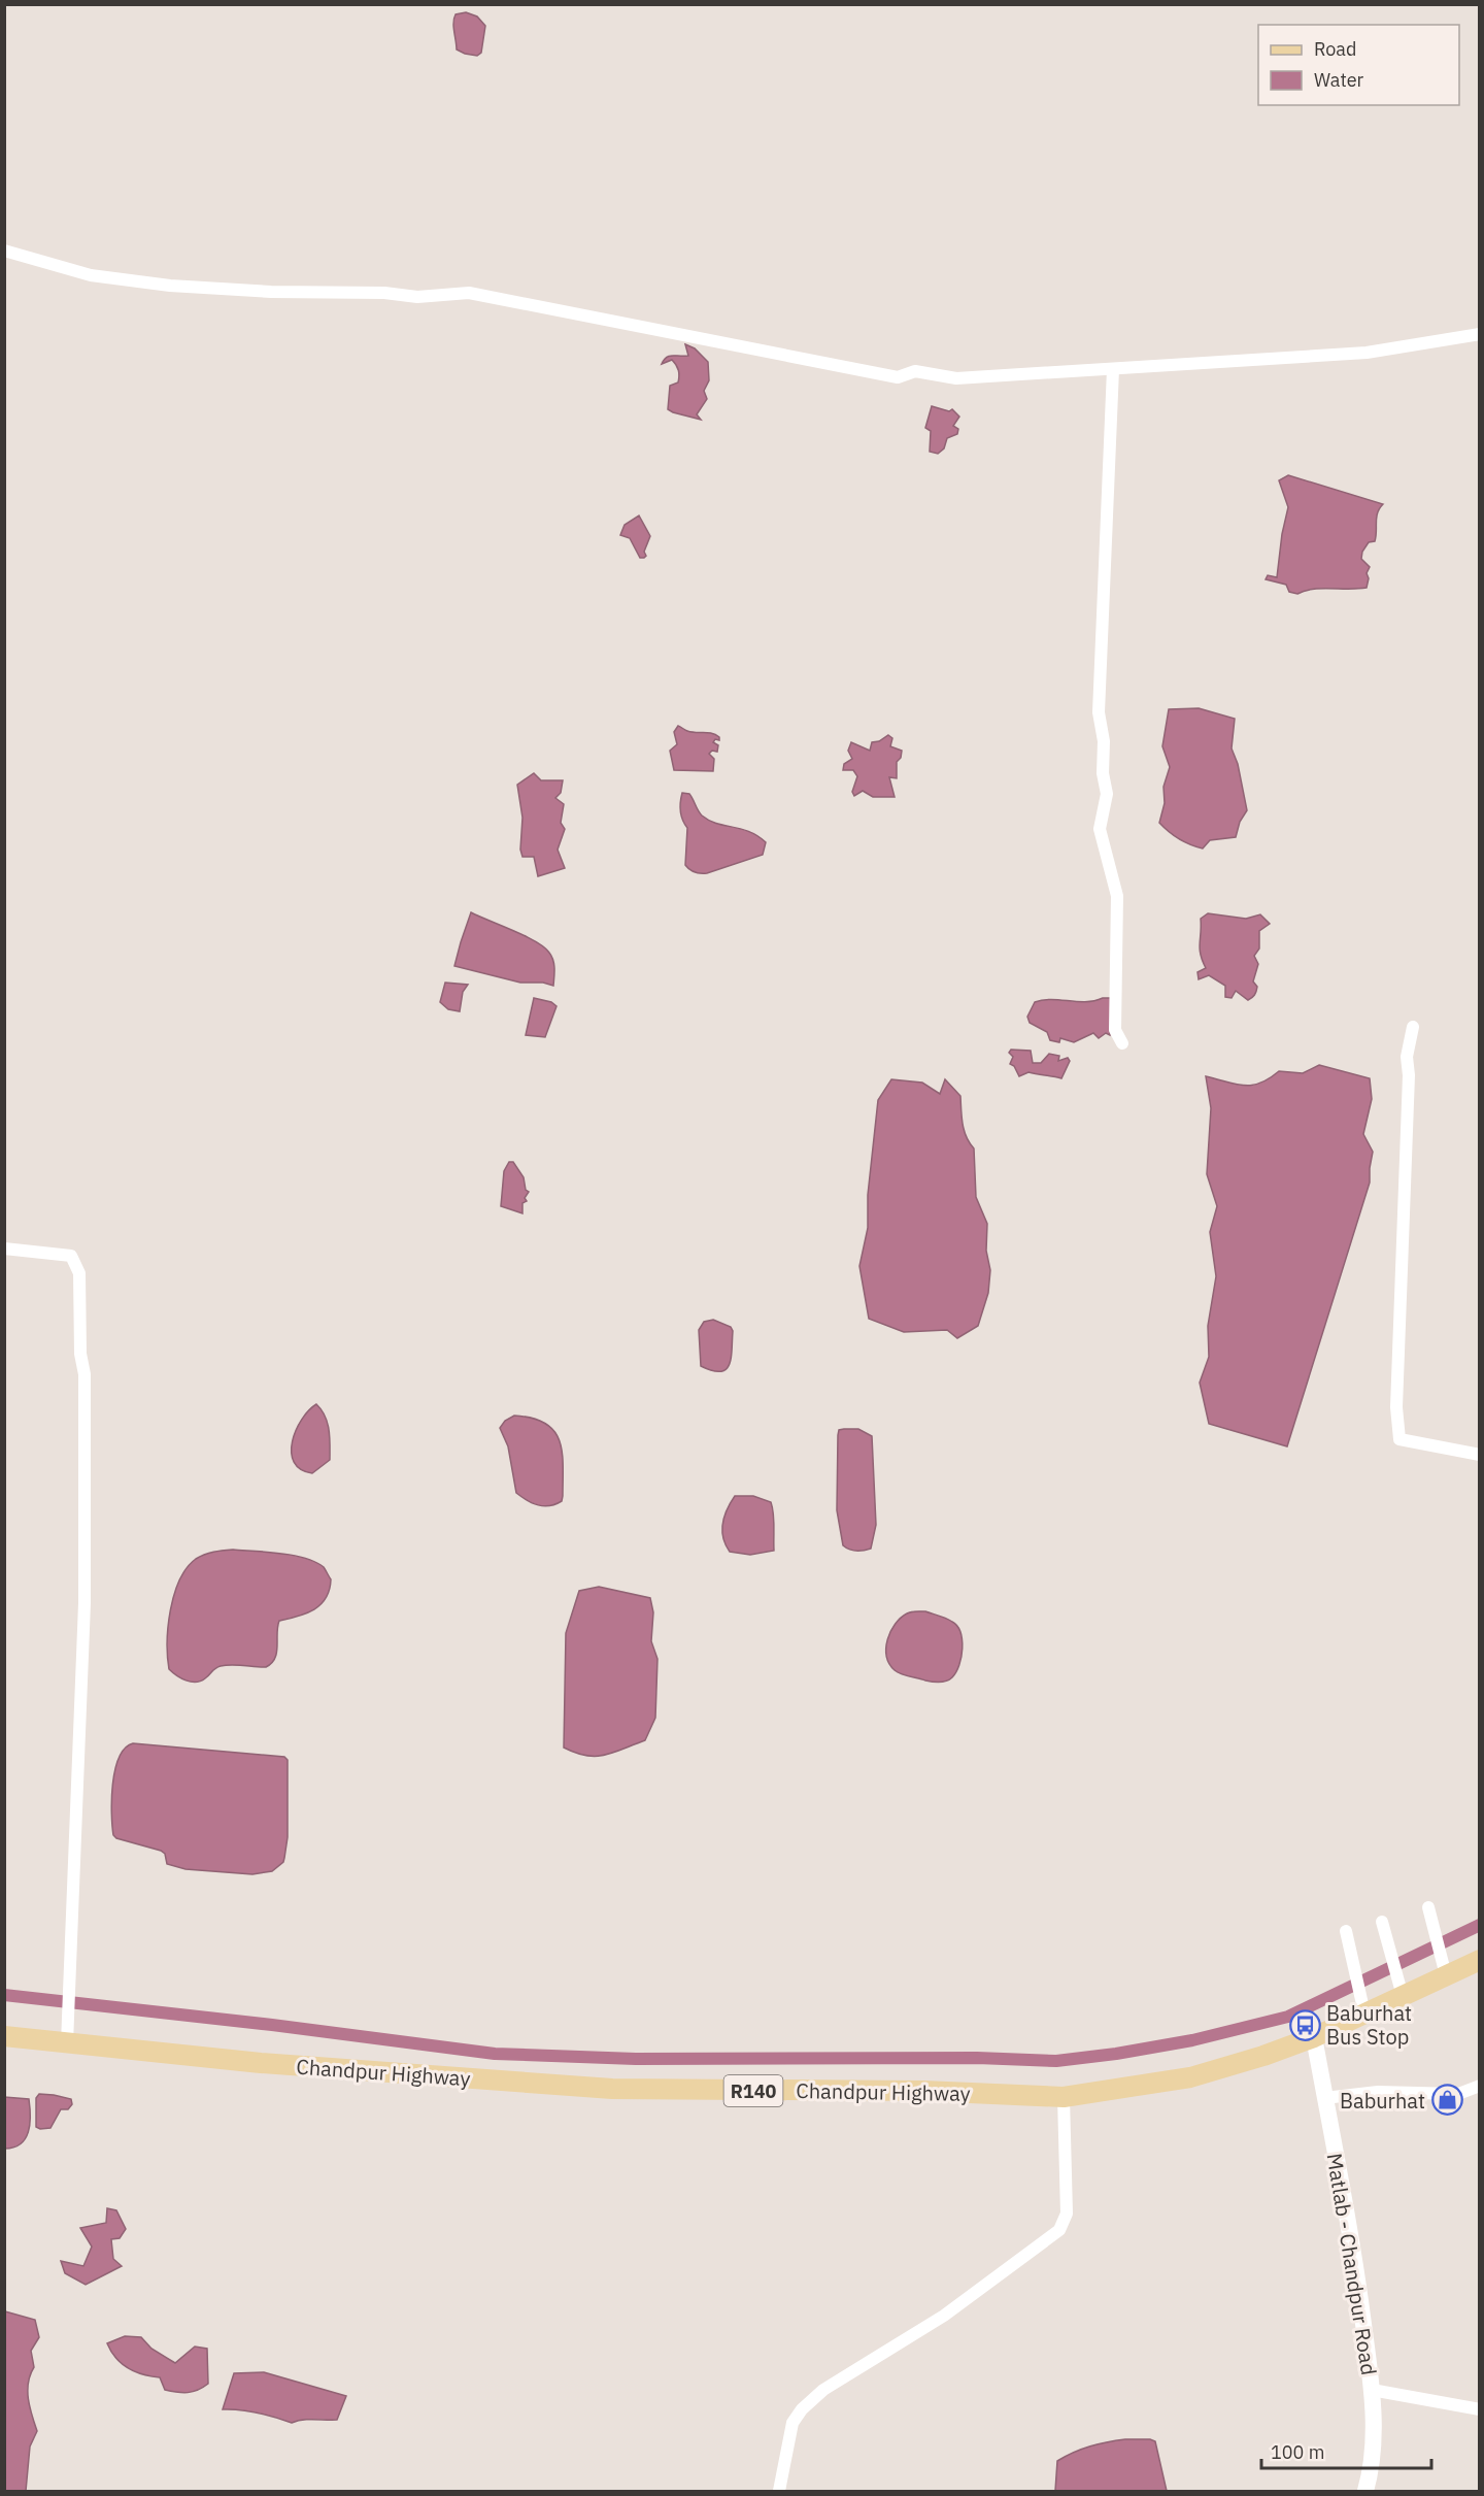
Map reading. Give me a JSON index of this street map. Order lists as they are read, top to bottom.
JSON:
{
  "streets": {
    "main road": ["Chandpur Highway", "R140", "Matlab - Chandpur Road"]
  },
  "crossings": [
    ["Chandpur Highway", "Matlab - Chandpur Road"]
  ],
  "places": {
    "bus stop": ["Baburhat Bus Stop"],
    "shop": ["Baburhat"]
  },
  "legend": ["Road", "Water"],
  "scale_bar": "100 m"
}
